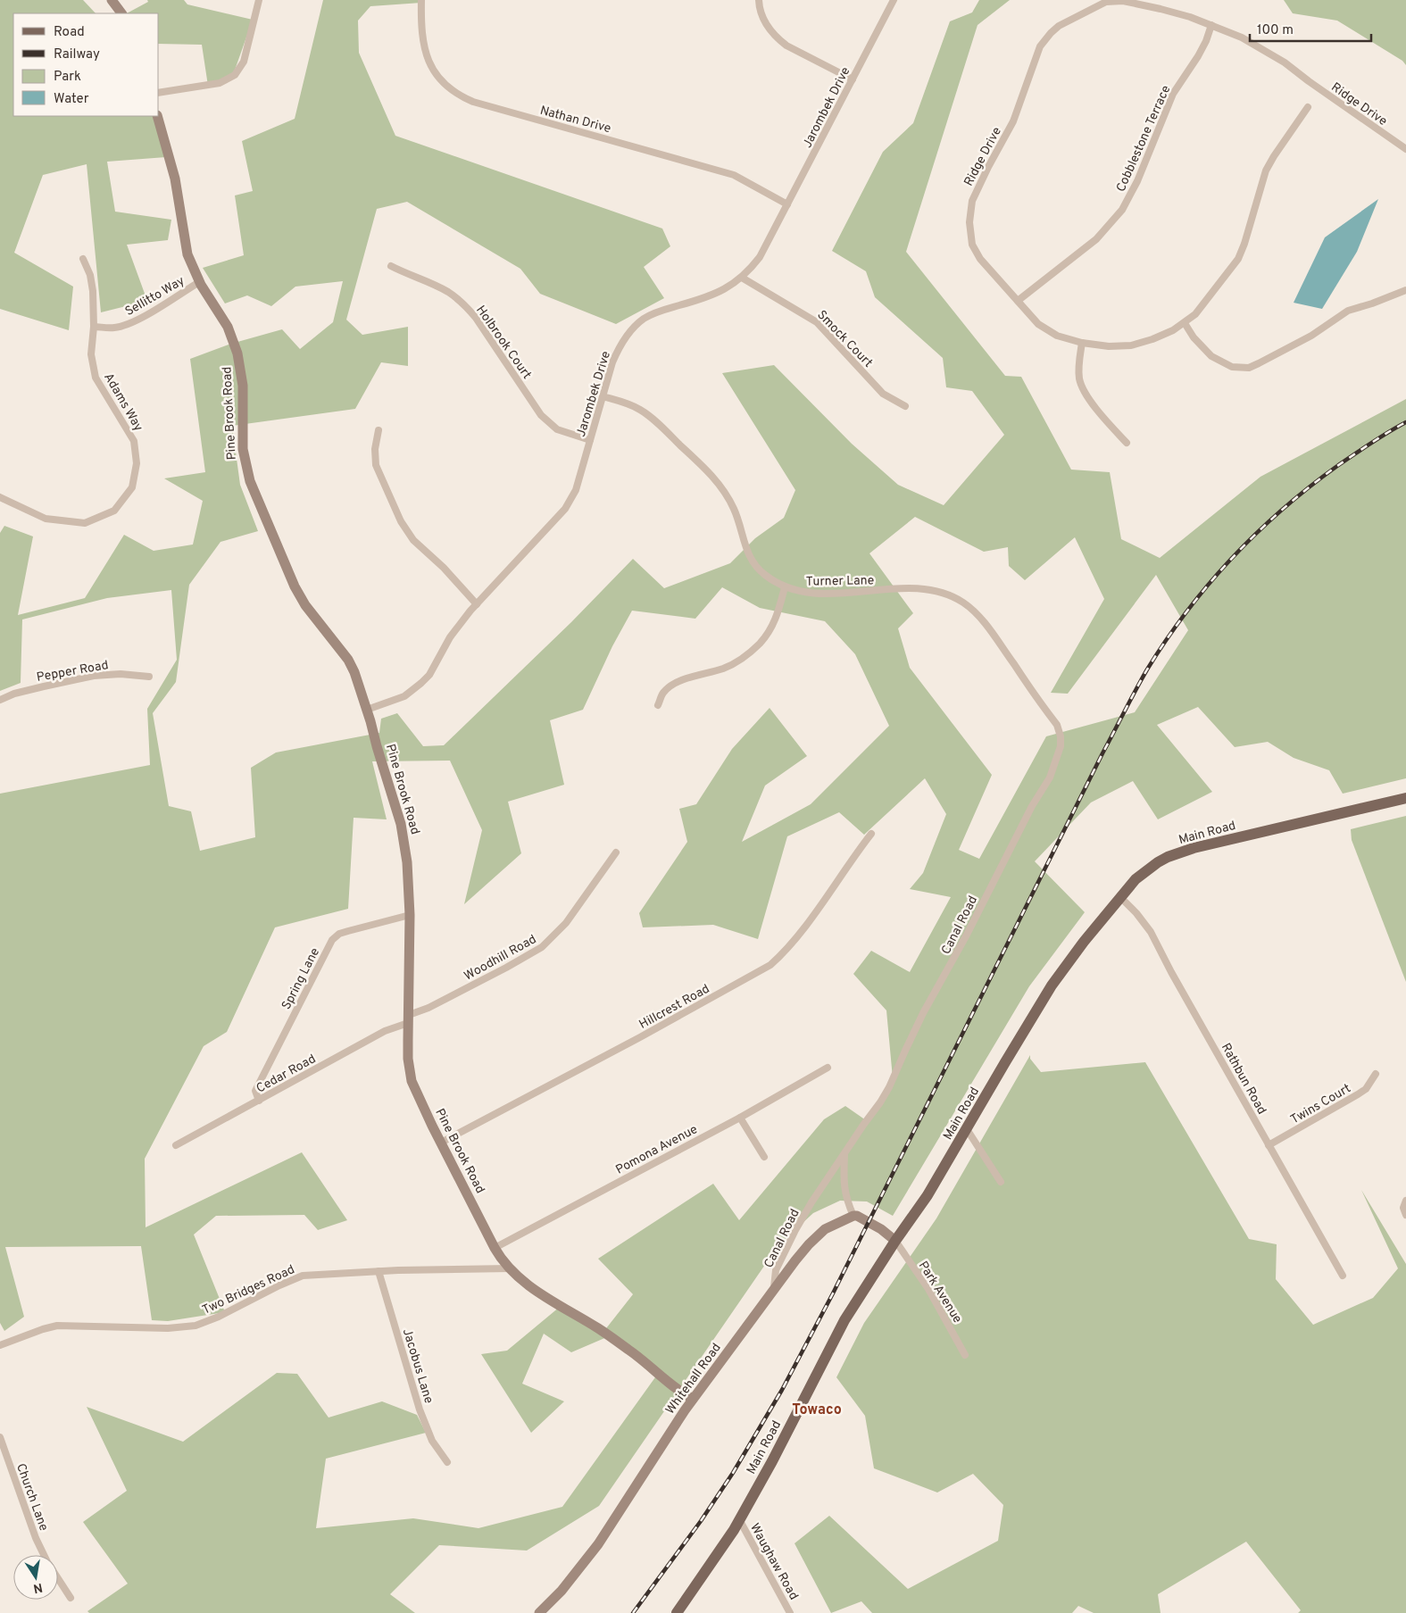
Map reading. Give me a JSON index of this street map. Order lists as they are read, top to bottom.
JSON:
{
  "streets": {
    "main road": ["Main Road"],
    "street": [
      "Ridge Drive",
      "Jarombek Drive",
      "Nathan Drive",
      "Cobblestone Terrace",
      "Sellitto Way",
      "Smock Court",
      "Holbrook Court",
      "Adams Way",
      "Pine Brook Road",
      "Turner Lane",
      "Pepper Road",
      "Canal Road",
      "Woodhill Road",
      "Spring Lane",
      "Hillcrest Road",
      "Cedar Road",
      "Rathbun Road",
      "Twins Court",
      "Pomona Avenue",
      "Two Bridges Road",
      "Park Avenue",
      "Jacobus Lane",
      "Whitehall Road",
      "Church Lane",
      "Waughaw Road"
    ]
  },
  "crossings": [
    ["Ridge Drive", "Cobblestone Terrace"],
    ["Jarombek Drive", "Nathan Drive"],
    ["Jarombek Drive", "Smock Court"],
    ["Jarombek Drive", "Holbrook Court"],
    ["Jarombek Drive", "Pine Brook Road"],
    ["Jarombek Drive", "Turner Lane"],
    ["Sellitto Way", "Adams Way"],
    ["Sellitto Way", "Pine Brook Road"],
    ["Pine Brook Road", "Woodhill Road"],
    ["Pine Brook Road", "Spring Lane"],
    ["Pine Brook Road", "Hillcrest Road"],
    ["Pine Brook Road", "Cedar Road"],
    ["Pine Brook Road", "Pomona Avenue"],
    ["Pine Brook Road", "Two Bridges Road"],
    ["Pine Brook Road", "Whitehall Road"],
    ["Turner Lane", "Canal Road"],
    ["Main Road", "Rathbun Road"],
    ["Main Road", "Park Avenue"],
    ["Main Road", "Waughaw Road"],
    ["Canal Road", "Whitehall Road"],
    ["Woodhill Road", "Cedar Road"],
    ["Spring Lane", "Cedar Road"],
    ["Rathbun Road", "Twins Court"],
    ["Two Bridges Road", "Jacobus Lane"]
  ],
  "districts": ["Towaco"],
  "legend": [
    "Road",
    "Railway",
    "Park",
    "Water"
  ],
  "scale_bar": "100 m",
  "north": "bottom"
}
